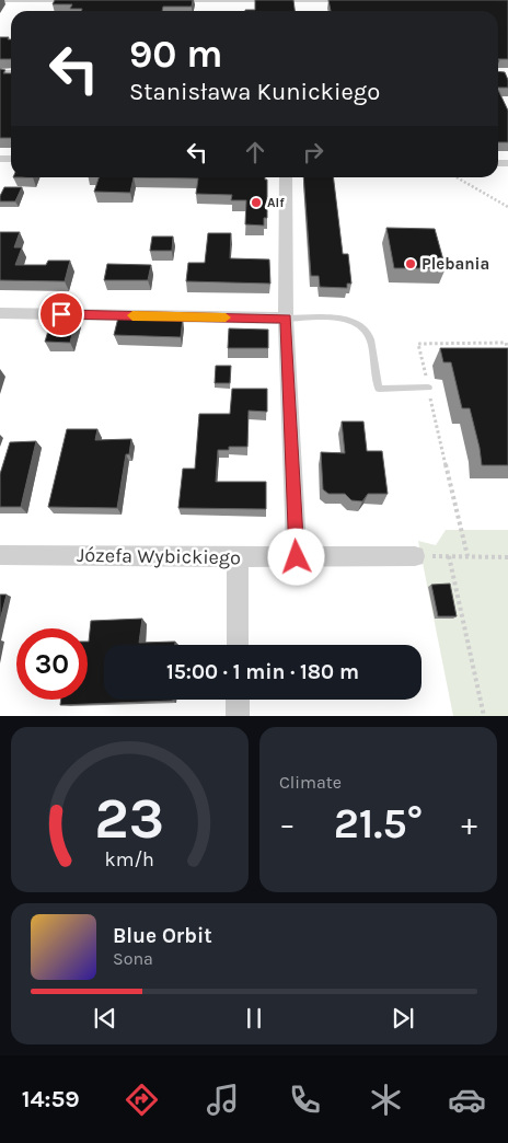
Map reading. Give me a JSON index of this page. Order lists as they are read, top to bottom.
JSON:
{
  "streets": {
    "street": ["Józefa Wybickiego"]
  },
  "places": ["Alf", "Plebania"],
  "page": {
    "turn": ["90 m", "Stanisława Kunickiego"],
    "limit": "30",
    "trip": "15:00 · 1 min · 180 m",
    "tile": "Climate",
    "heat": ["−", "21.5°", "+"],
    "song": ["Blue Orbit", "Sona"],
    "tabs": "14:59",
    "gauge": ["23", "km/h"]
  }
}
